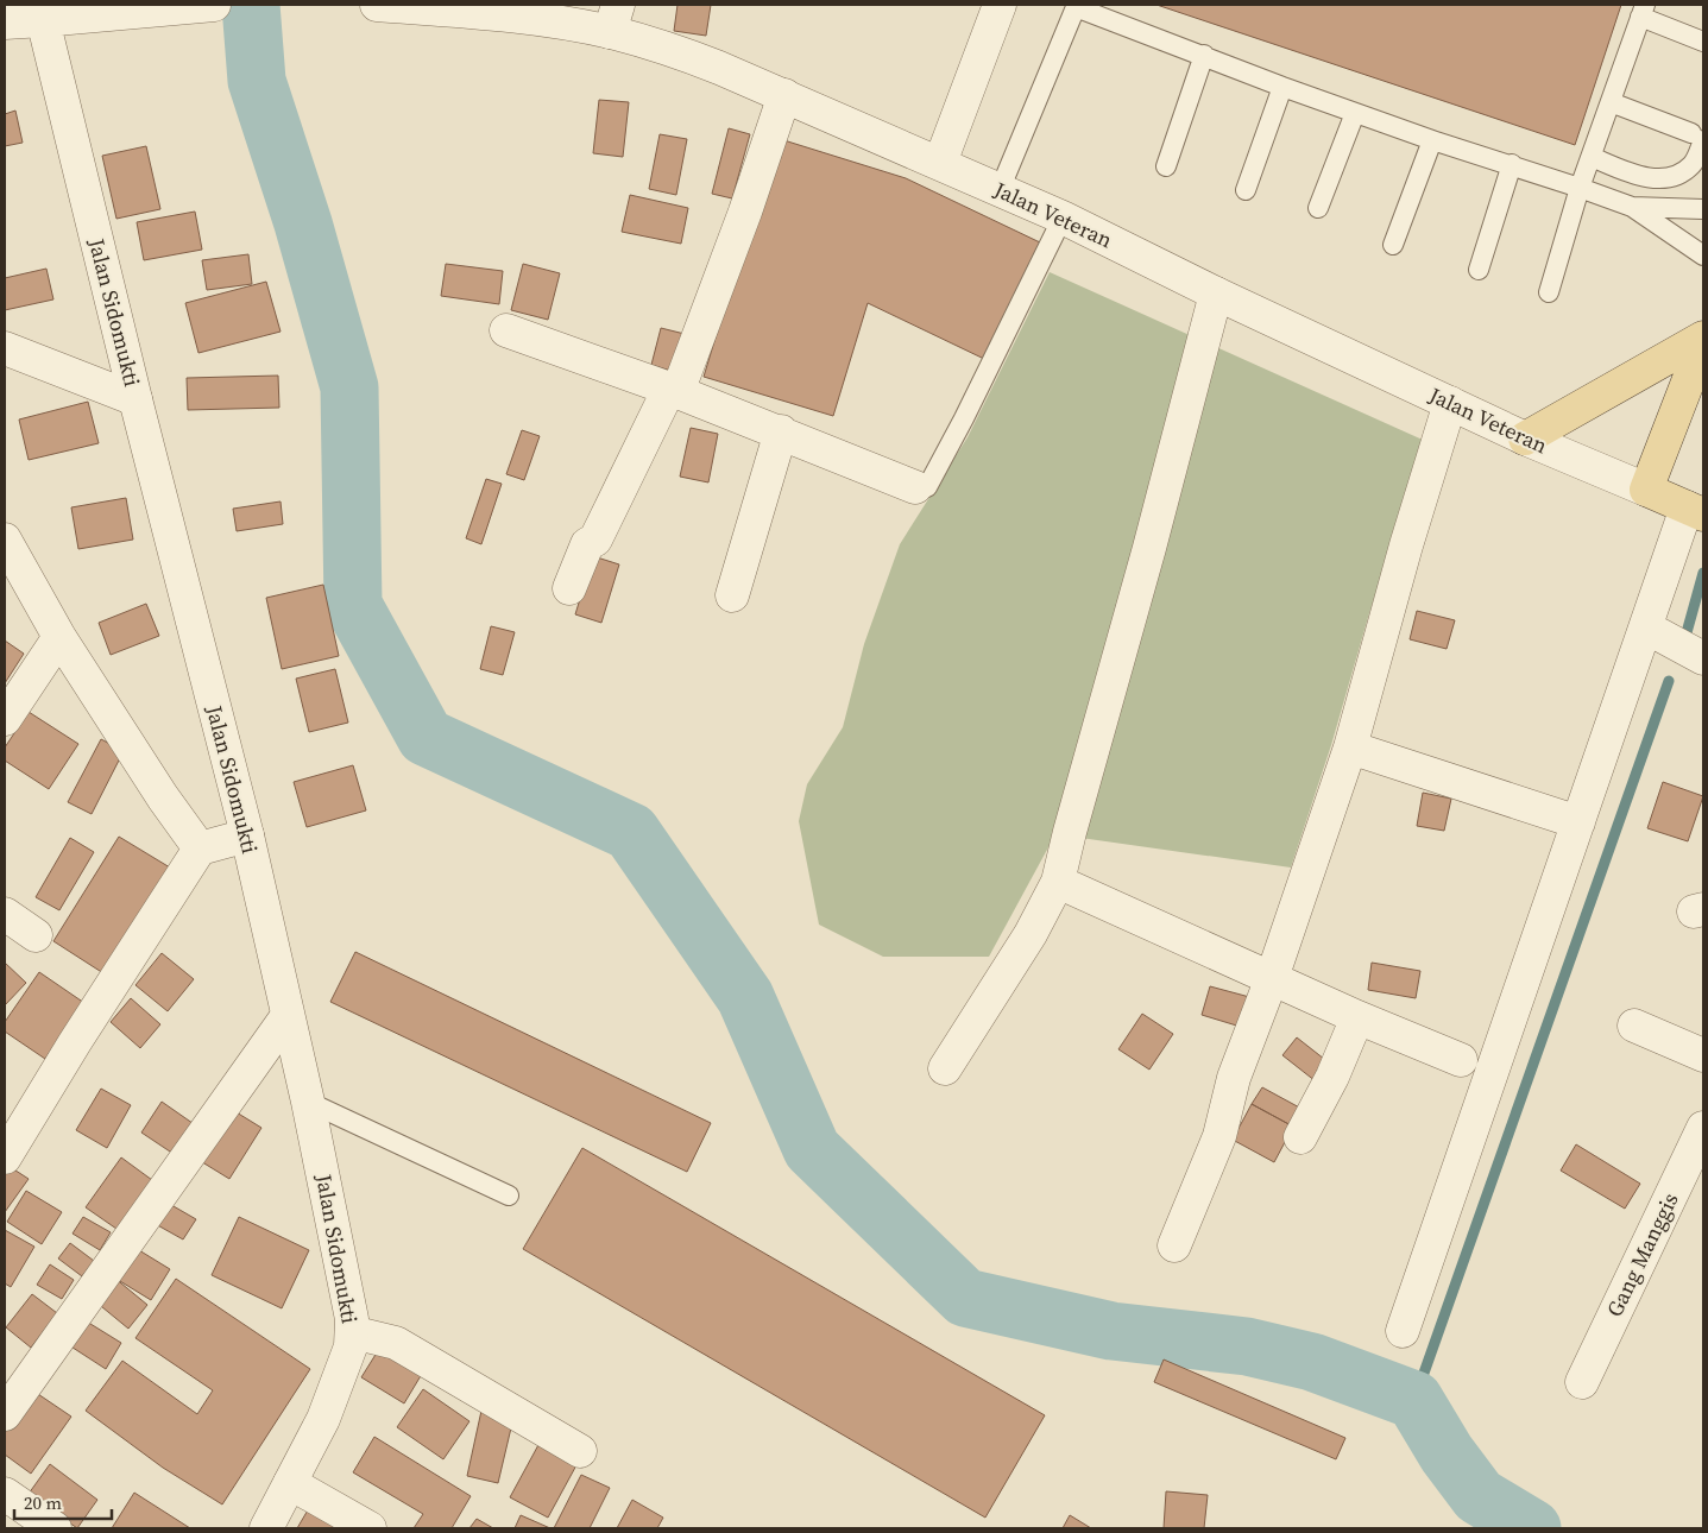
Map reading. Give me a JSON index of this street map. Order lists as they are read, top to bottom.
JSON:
{
  "streets": {
    "main road": ["Jalan Veteran"],
    "street": ["Jalan Sidomukti", "Gang Manggis"]
  },
  "scale_bar": "20 m"
}
